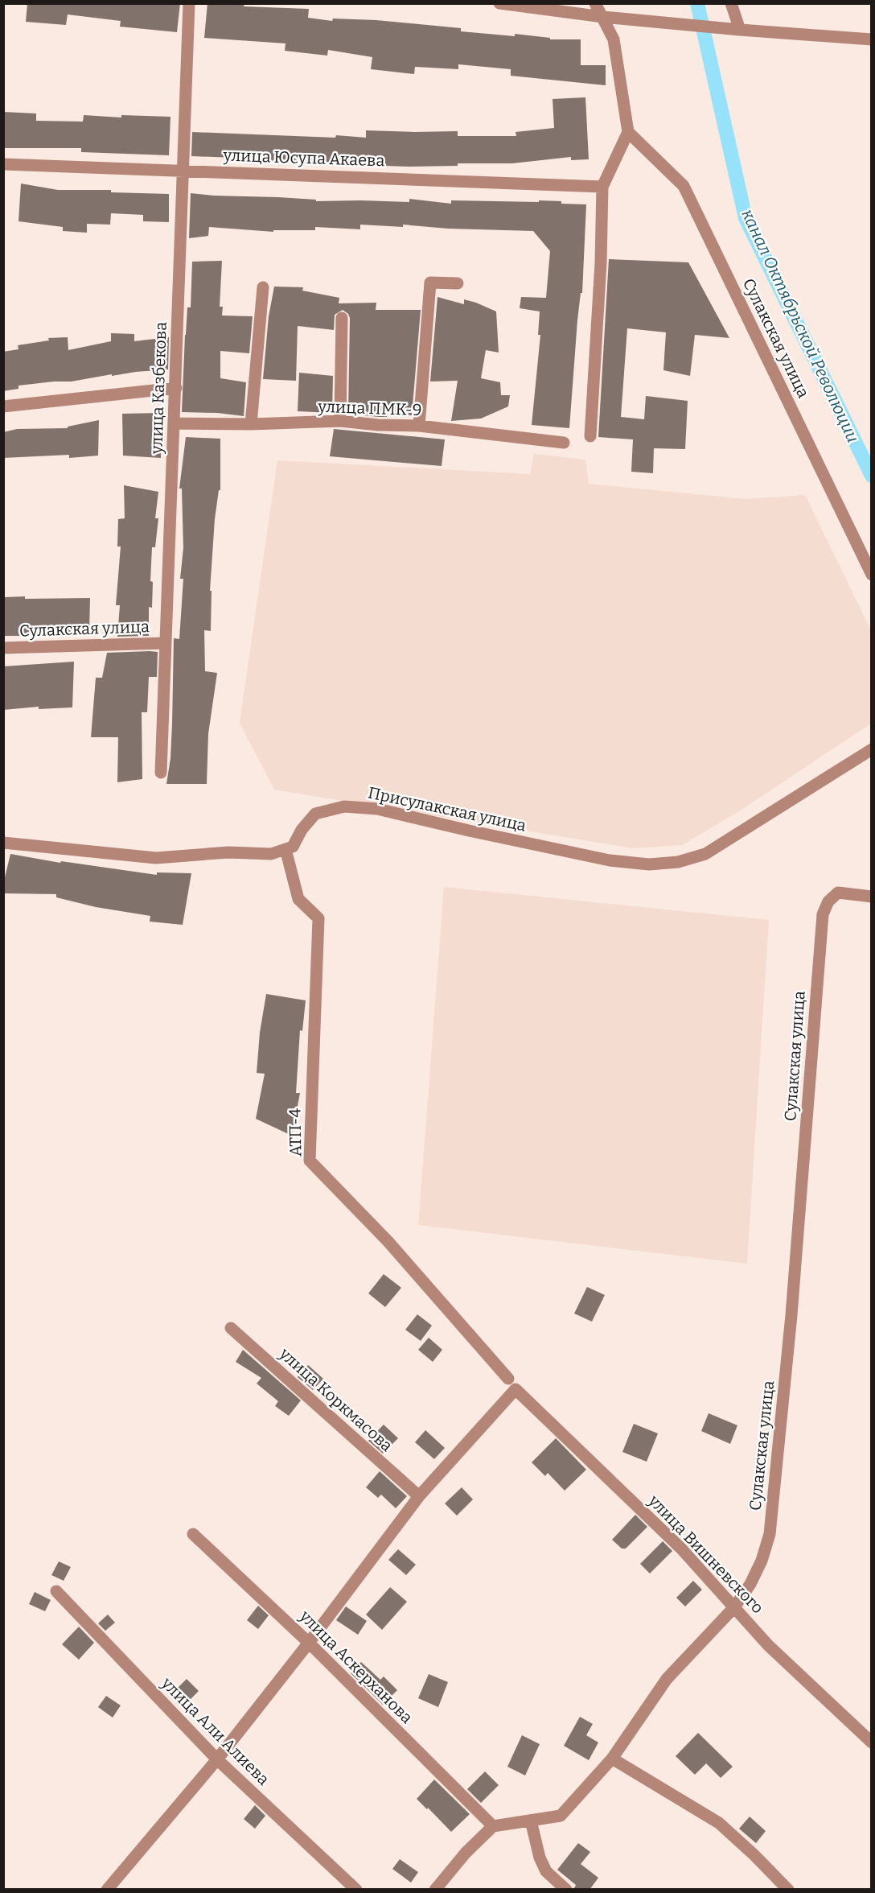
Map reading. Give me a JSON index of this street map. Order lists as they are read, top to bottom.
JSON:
{
  "streets": {
    "street": [
      "улица Юсупа Акаева",
      "Сулакская улица",
      "улица Казбекова",
      "улица ПМК-9",
      "Присулакская улица",
      "АТП-4",
      "улица Коркмасова",
      "улица Вишневского",
      "улица Аскерханова",
      "улица Али Алиева"
    ]
  },
  "crossings": [
    ["улица Юсупа Акаева", "улица Казбекова"],
    ["Сулакская улица", "улица Казбекова"],
    ["Сулакская улица", "улица Вишневского"],
    ["Сулакская улица", "улица Аскерханова"],
    ["улица Казбекова", "улица ПМК-9"],
    ["Присулакская улица", "АТП-4"],
    ["АТП-4", "улица Вишневского"]
  ],
  "water": ["канал Октябрьской Революции"]
}
